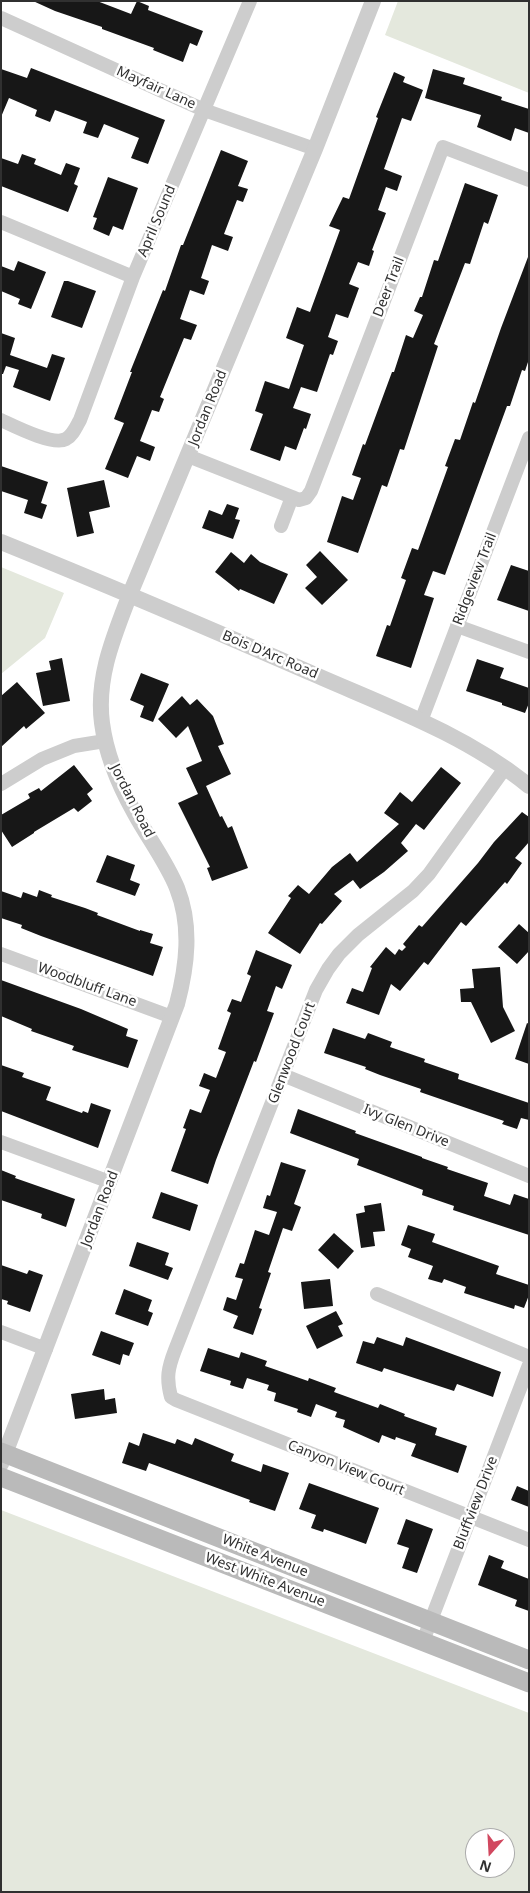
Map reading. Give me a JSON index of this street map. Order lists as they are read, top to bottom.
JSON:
{
  "streets": {
    "main road": ["White Avenue", "West White Avenue"],
    "street": [
      "Mayfair Lane",
      "April Sound",
      "Deer Trail",
      "Jordan Road",
      "Ridgeview Trail",
      "Bois D'Arc Road",
      "Woodbluff Lane",
      "Glenwood Court",
      "Ivy Glen Drive",
      "Canyon View Court",
      "Bluffview Drive"
    ]
  },
  "crossings": [
    ["Mayfair Lane", "April Sound"],
    ["Mayfair Lane", "Jordan Road"],
    ["Jordan Road", "Bois D'Arc Road"],
    ["Jordan Road", "Woodbluff Lane"],
    ["Jordan Road", "White Avenue"],
    ["Ridgeview Trail", "Bois D'Arc Road"],
    ["Bois D'Arc Road", "Glenwood Court"],
    ["Glenwood Court", "Ivy Glen Drive"],
    ["Glenwood Court", "Canyon View Court"],
    ["Canyon View Court", "Bluffview Drive"],
    ["Bluffview Drive", "White Avenue"],
    ["Bluffview Drive", "West White Avenue"]
  ],
  "north": "bottom"
}
